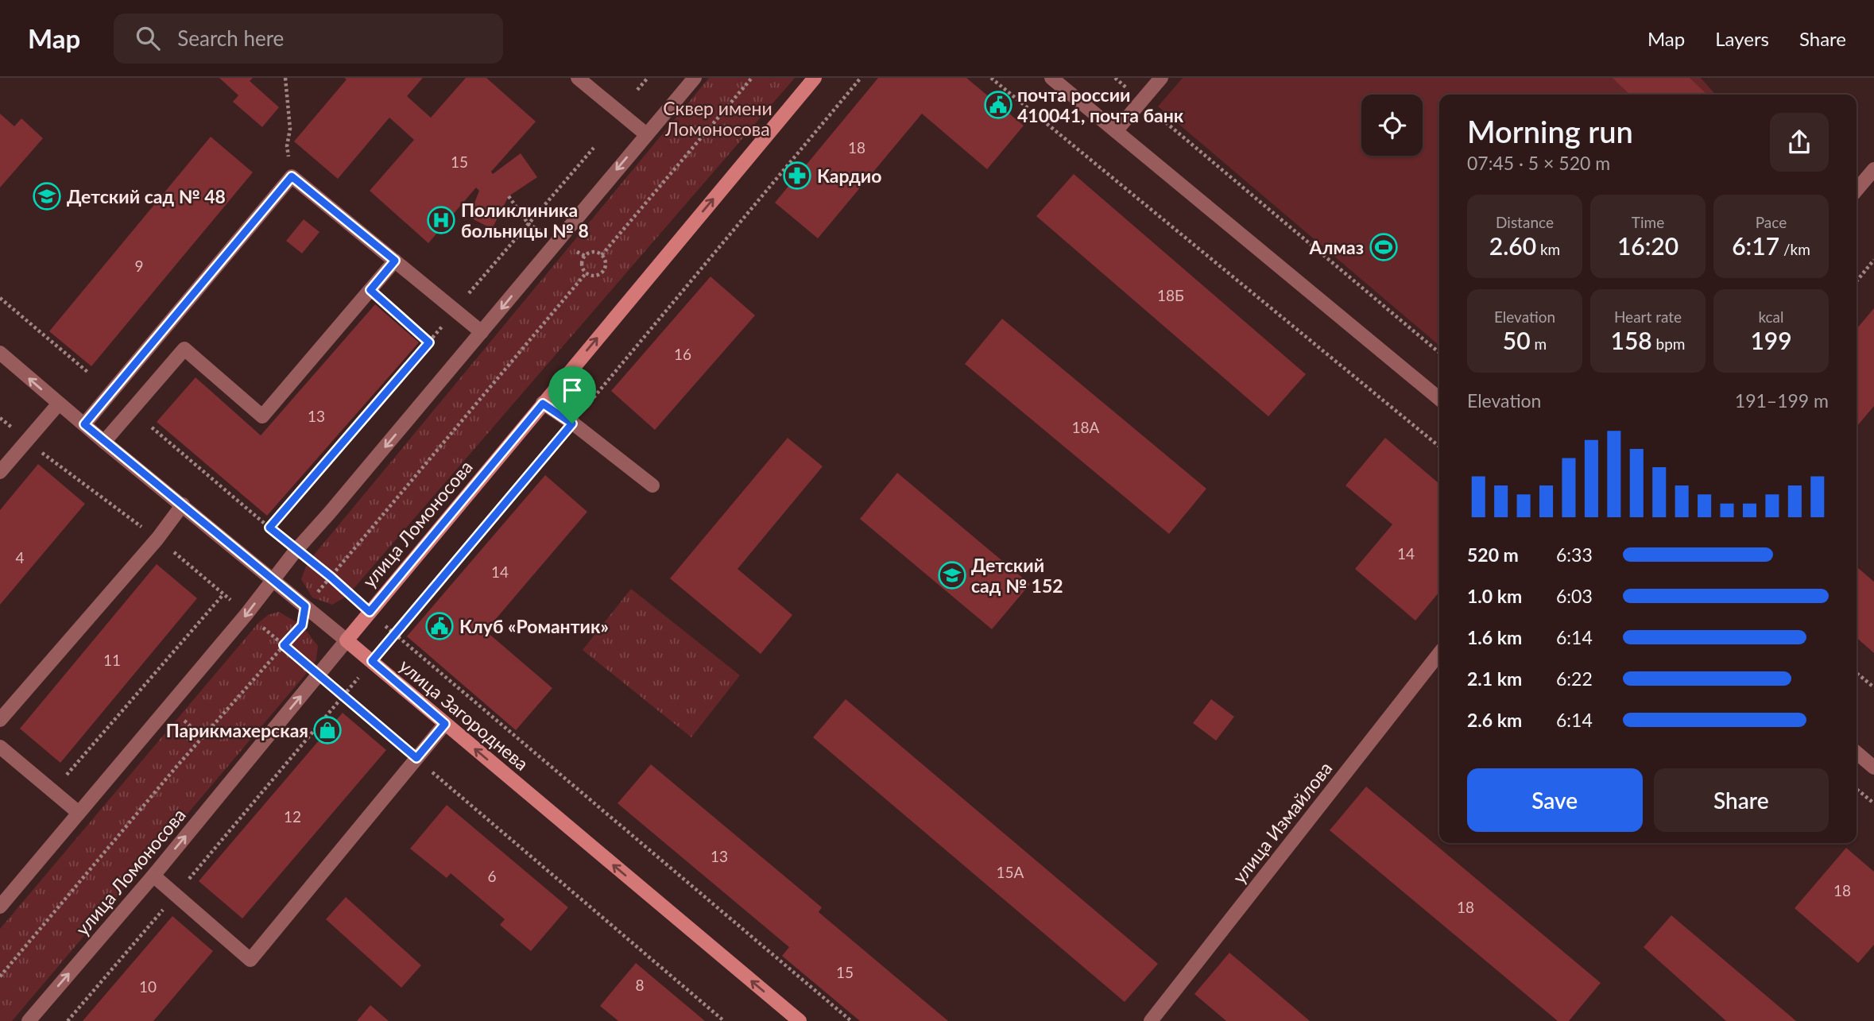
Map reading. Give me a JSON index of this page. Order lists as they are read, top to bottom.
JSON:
{
  "streets": {
    "street": ["улица Ломоносова", "улица Загороднева", "улица Измайлова"]
  },
  "crossings": [
    ["улица Ломоносова", "улица Загороднева"]
  ],
  "one_way": ["улица Загороднева"],
  "parks": ["Сквер имени Ломоносова"],
  "places": {
    "public building": ["почта россии 410041, почта банк", "Клуб «Романтик»"],
    "pharmacy": ["Кардио"],
    "school or university": ["Детский сад № 48", "Детский сад № 152"],
    "hospital": ["Поликлиника больницы № 8"],
    "sports": ["Алмаз"],
    "shop": ["Парикмахерская"]
  },
  "house_numbers": [
    "18",
    "15",
    "9",
    "18Б",
    "16",
    "13",
    "18А",
    "14",
    "4",
    "14",
    "11",
    "12",
    "13",
    "15А",
    "6",
    "18",
    "18",
    "15",
    "8",
    "10"
  ],
  "page": {
    "header": "Map",
    "search": "Search here",
    "nav": ["Map", "Layers", "Share"],
    "heading": ["Morning run", "07:45 · 5 × 520 m"],
    "stats": [
      ["Distance", "2.60 km"],
      ["Time", "16:20"],
      ["Pace", "6:17 /km"],
      ["Elevation", "50 m"],
      ["Heart rate", "158 bpm"],
      ["kcal", "199"]
    ],
    "chart": ["Elevation", "191–199 m"],
    "list": [
      {
        "name": "520 m",
        "note": "6:33"
      },
      {
        "name": "1.0 km",
        "note": "6:03"
      },
      {
        "name": "1.6 km",
        "note": "6:14"
      },
      {
        "name": "2.1 km",
        "note": "6:22"
      },
      {
        "name": "2.6 km",
        "note": "6:14"
      }
    ],
    "buttons": ["Save", "Share"]
  }
}
